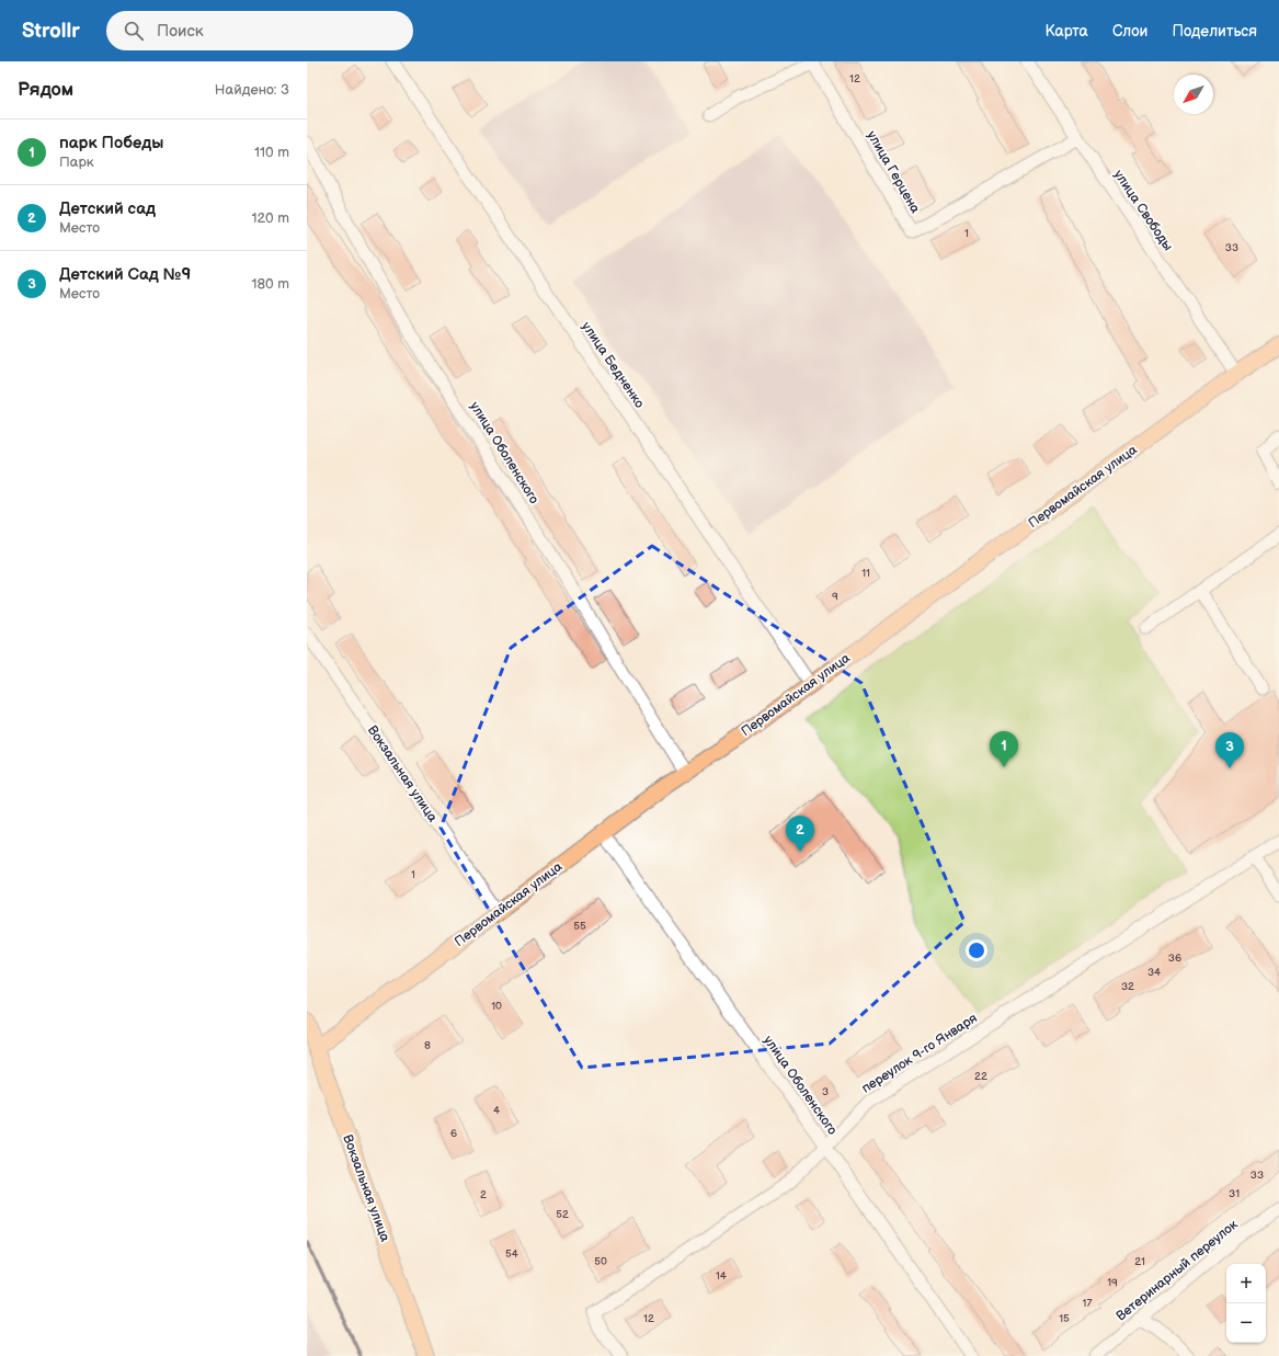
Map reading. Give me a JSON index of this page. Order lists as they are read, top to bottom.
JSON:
{
  "streets": {
    "main road": ["Первомайская улица", "Вокзальная улица"],
    "street": [
      "улица Герцена",
      "улица Свободы",
      "улица Бедненко",
      "улица Оболенского",
      "переулок 9-го Января",
      "Ветеринарный переулок"
    ]
  },
  "crossings": [
    ["улица Герцена", "улица Свободы"],
    ["улица Свободы", "Первомайская улица"],
    ["улица Бедненко", "Первомайская улица"],
    ["улица Оболенского", "Первомайская улица"],
    ["улица Оболенского", "переулок 9-го Января"],
    ["Первомайская улица", "Вокзальная улица"]
  ],
  "house_numbers": [
    "12",
    "1",
    "33",
    "11",
    "9",
    "1",
    "55",
    "36",
    "34",
    "32",
    "10",
    "8",
    "22",
    "3",
    "4",
    "6",
    "33",
    "31",
    "2",
    "52",
    "54",
    "50",
    "21",
    "14",
    "19",
    "17",
    "12",
    "15"
  ],
  "north": "bottom left",
  "page": {
    "header": "Strollr",
    "search": "Поиск",
    "nav": ["Карта", "Слои", "Поделиться"],
    "heading": ["Рядом", "Найдено: 3"],
    "list": [
      {
        "mark": "1",
        "name": "парк Победы",
        "note": "Парк",
        "value": "110 m"
      },
      {
        "mark": "2",
        "name": "Детский сад",
        "note": "Место",
        "value": "120 m"
      },
      {
        "mark": "3",
        "name": "Детский Сад №9",
        "note": "Место",
        "value": "180 m"
      }
    ],
    "pins": ["1", "3", "2"],
    "map_buttons": ["+", "−"]
  }
}
